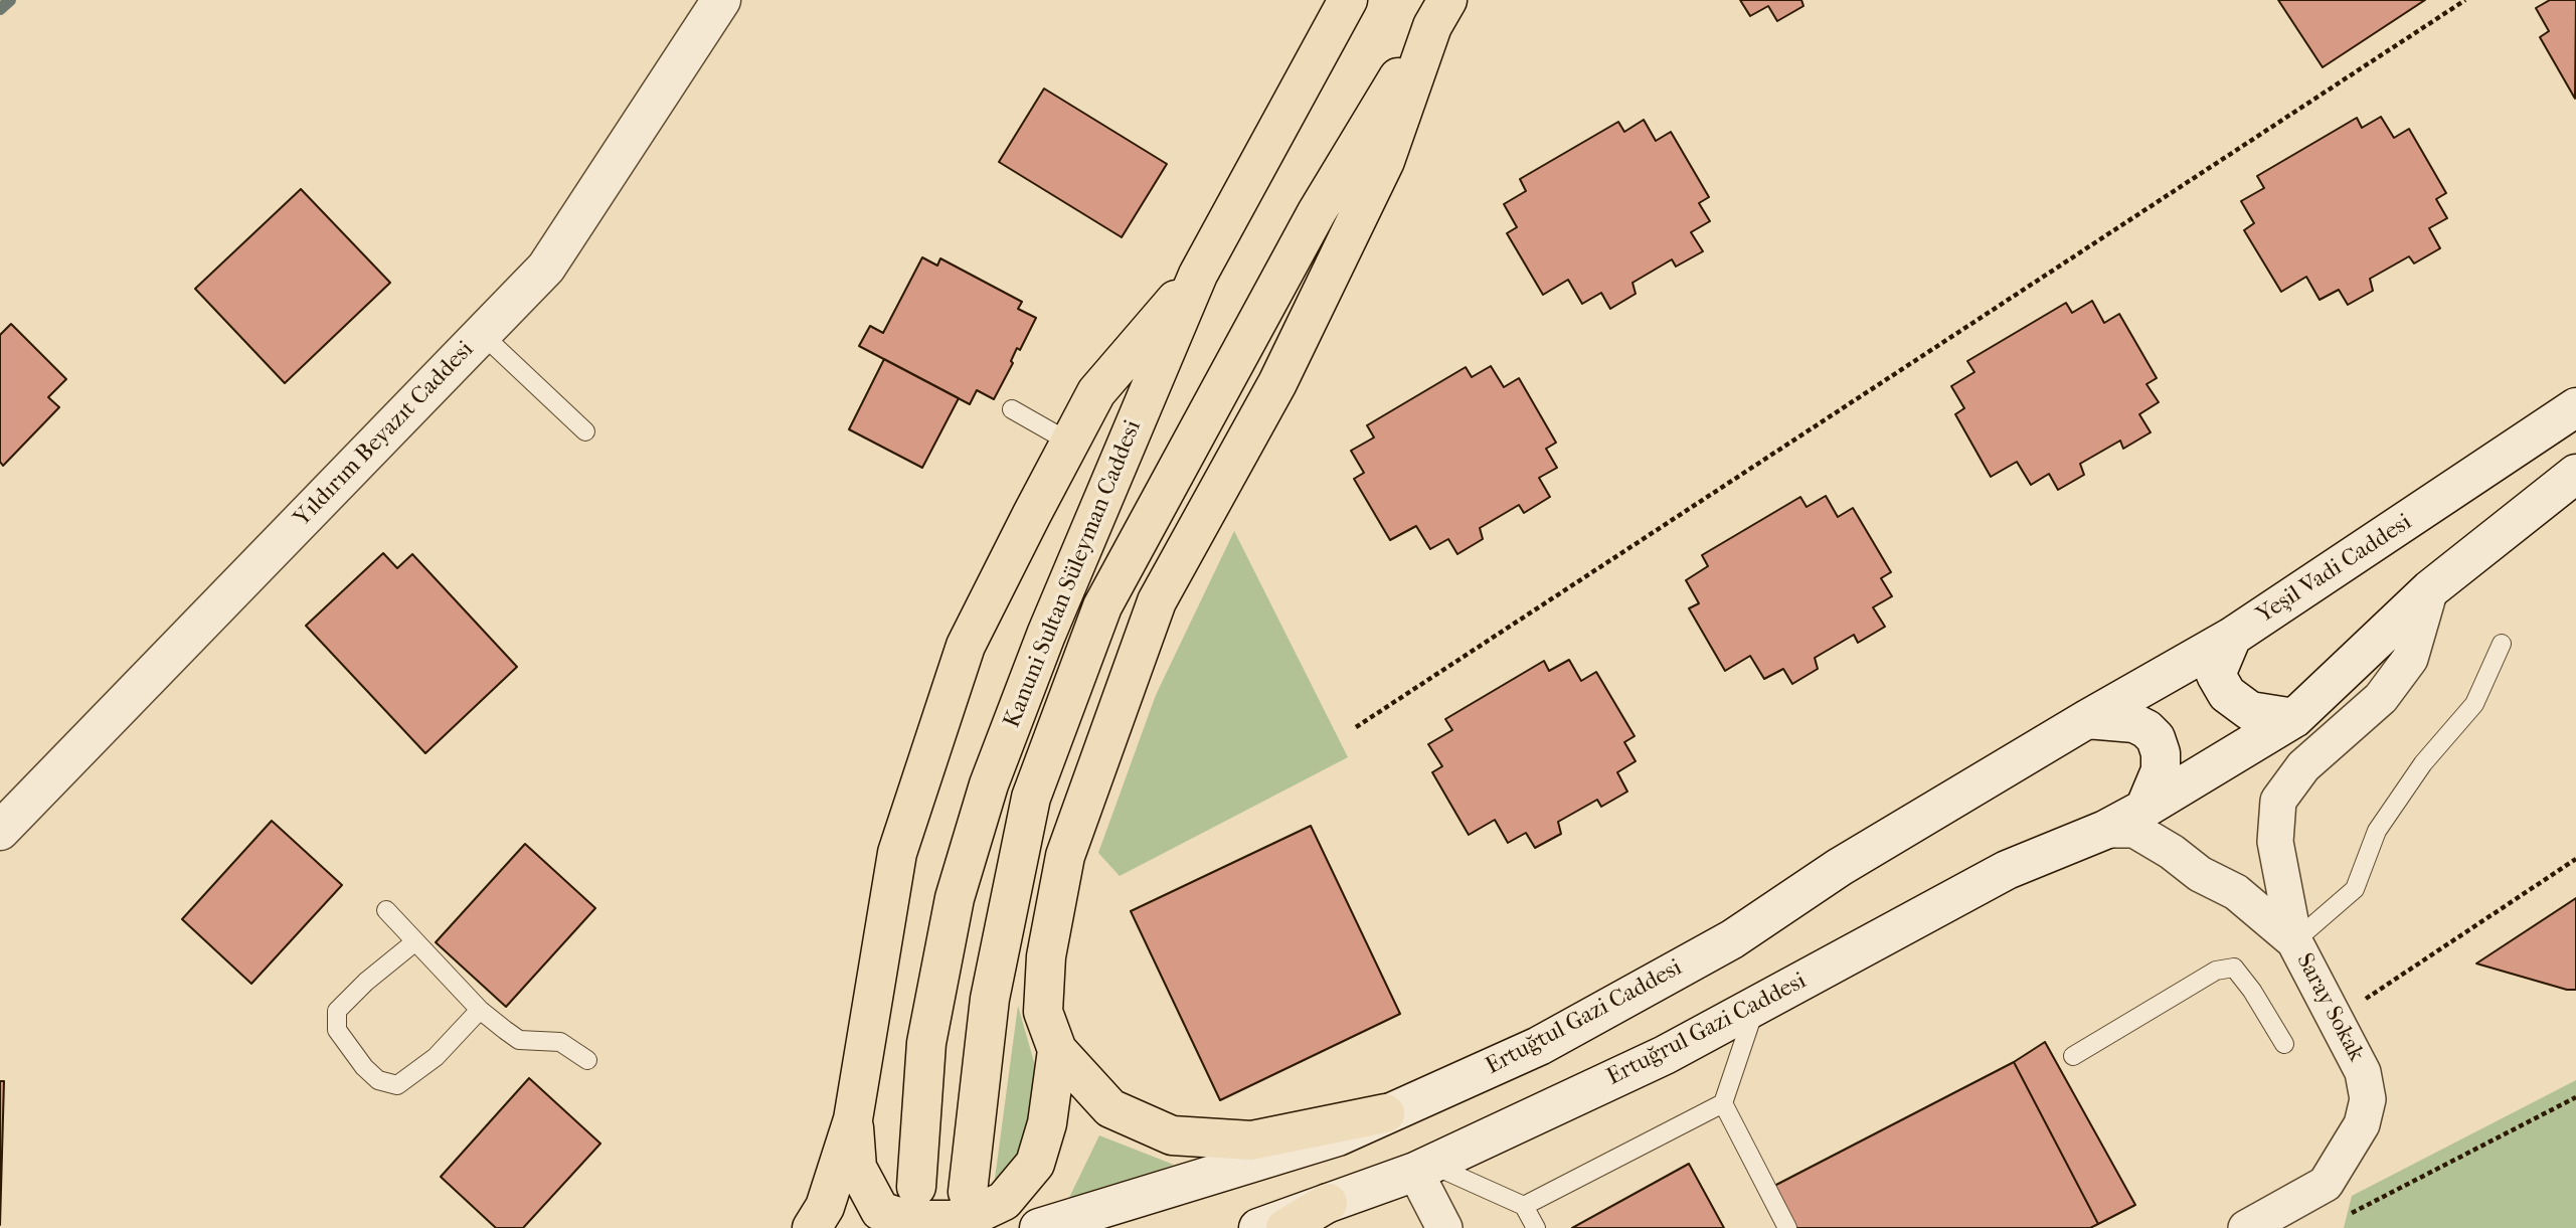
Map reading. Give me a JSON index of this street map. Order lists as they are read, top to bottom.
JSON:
{
  "streets": {
    "main road": [
      "Yıldırım Beyazıt Caddesi",
      "Yeşil Vadi Caddesi",
      "Kanuni Sultan Süleyman Caddesi",
      "Ertuğtul Gazi Caddesi",
      "Ertuğrul Gazi Caddesi"
    ],
    "street": ["Saray Sokak"]
  },
  "crossings": [
    ["Yeşil Vadi Caddesi", "Ertuğtul Gazi Caddesi"]
  ]
}
